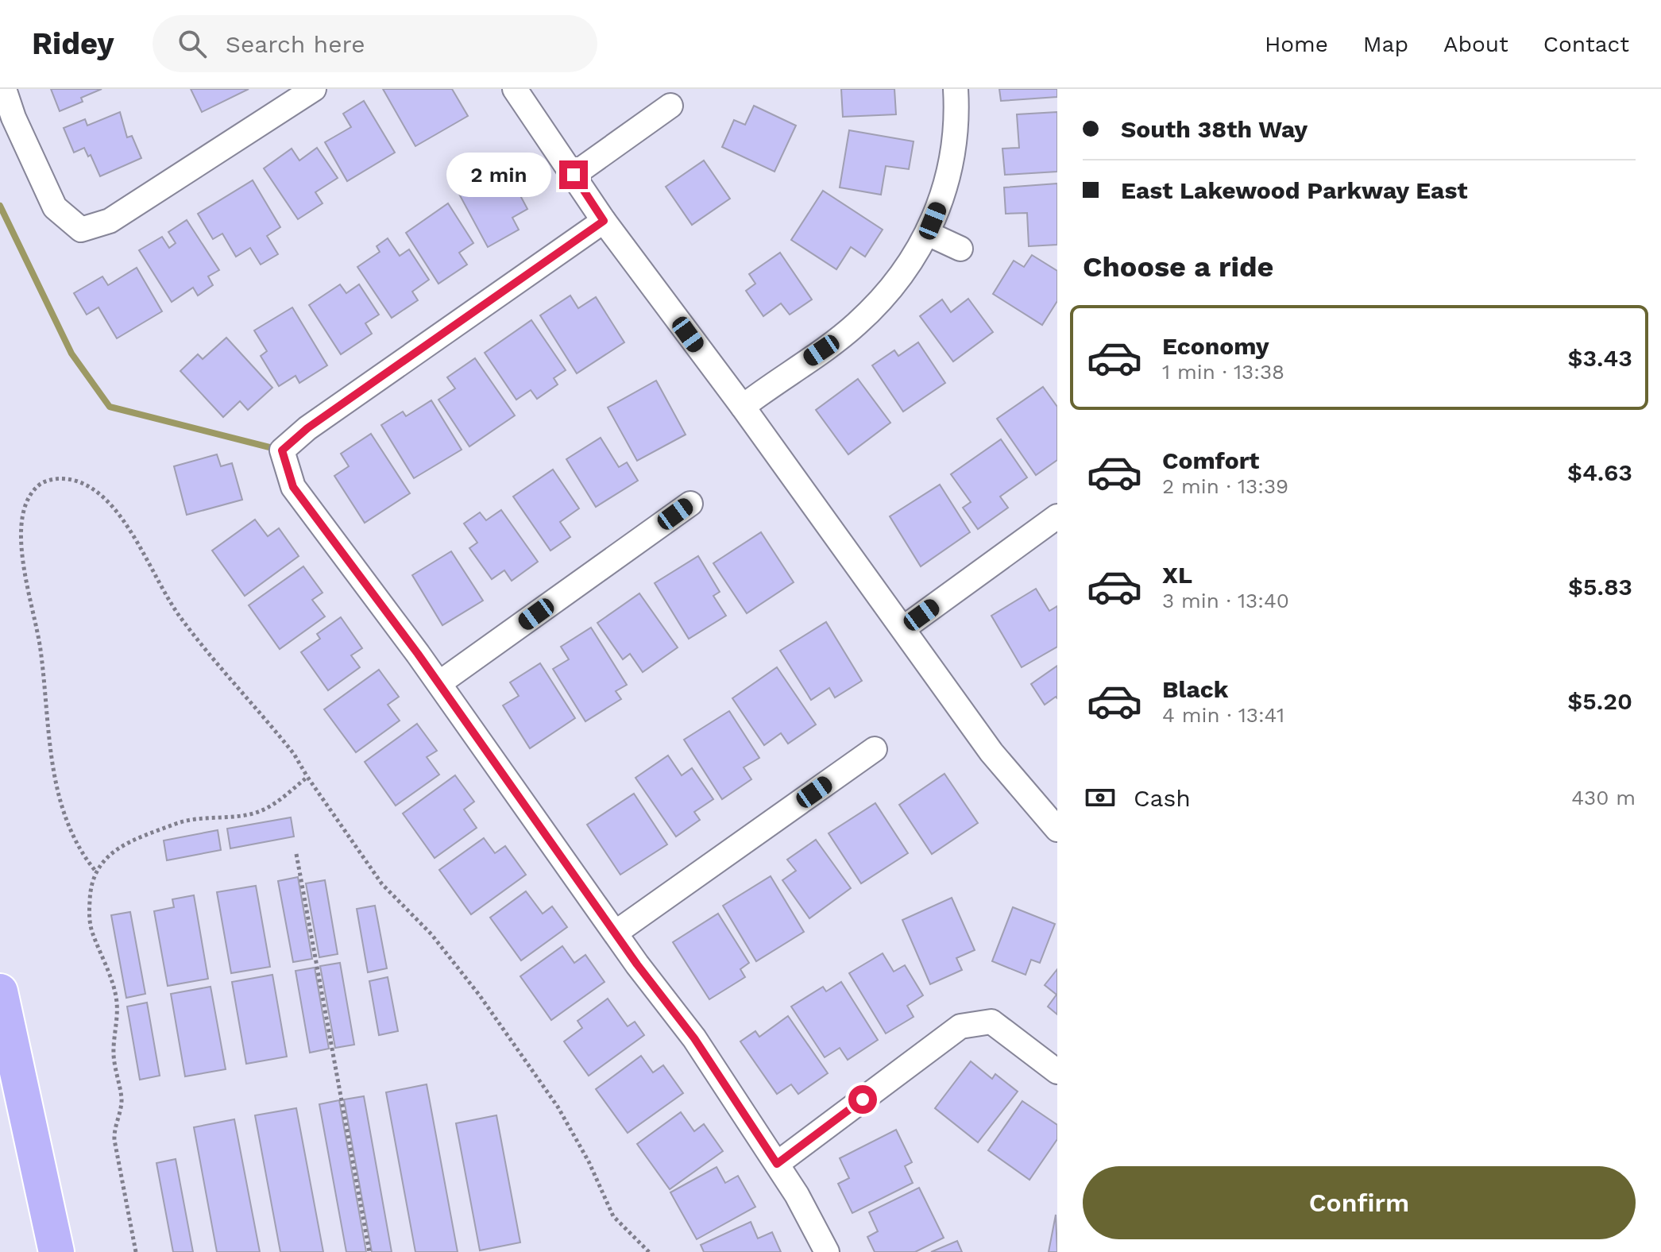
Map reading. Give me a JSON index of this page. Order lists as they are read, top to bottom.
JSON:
{
  "page": {
    "header": "Ridey",
    "search": "Search here",
    "nav": [
      "Home",
      "Map",
      "About",
      "Contact"
    ],
    "banner": ["South 38th Way", "East Lakewood Parkway East"],
    "bubble": "2 min",
    "heading": "Choose a ride",
    "list": [
      {
        "name": "Economy",
        "note": "1 min · 13:38",
        "value": "$3.43"
      },
      {
        "name": "Comfort",
        "note": "2 min · 13:39",
        "value": "$4.63"
      },
      {
        "name": "XL",
        "note": "3 min · 13:40",
        "value": "$5.83"
      },
      {
        "name": "Black",
        "note": "4 min · 13:41",
        "value": "$5.20"
      }
    ],
    "pay": ["Cash", "430 m"],
    "buttons": "Confirm"
  }
}
